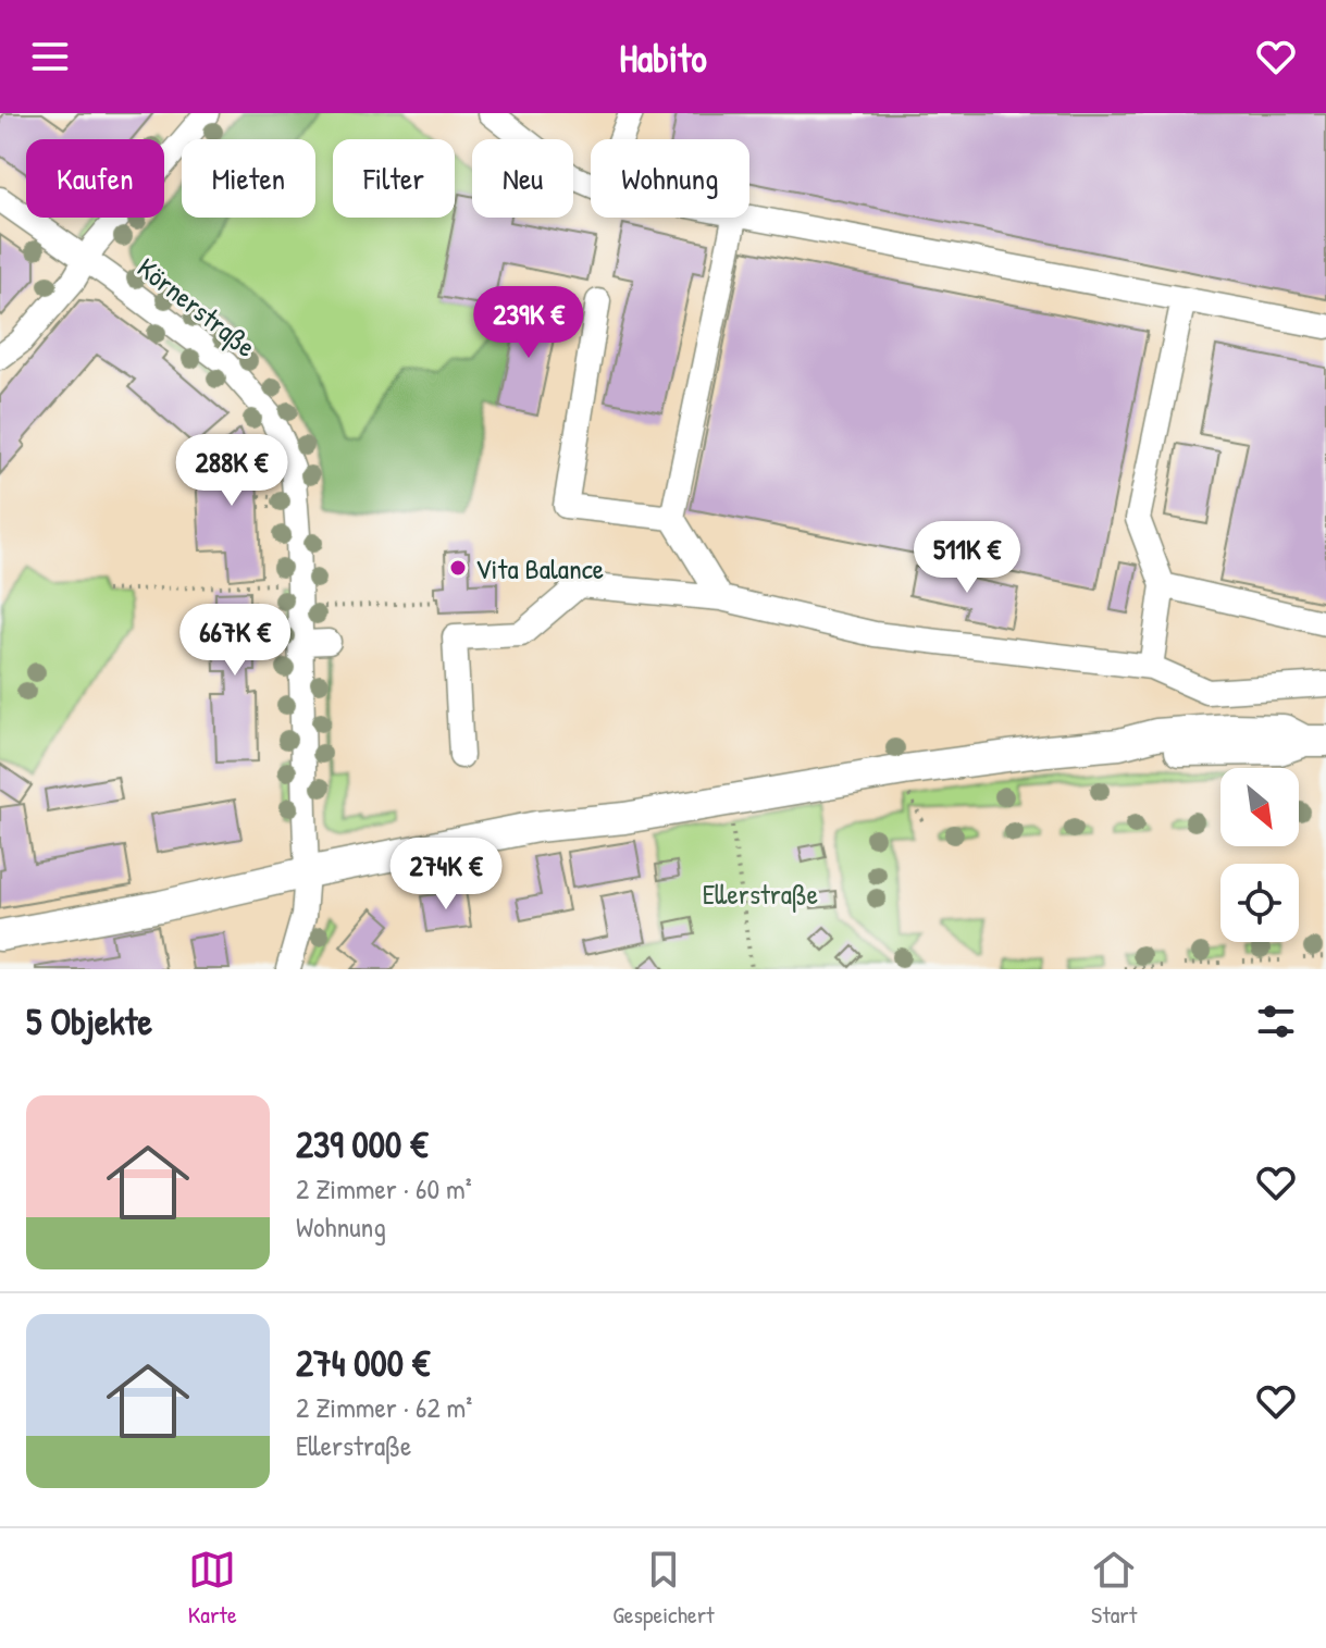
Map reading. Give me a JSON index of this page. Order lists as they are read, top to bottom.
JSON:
{
  "streets": {
    "street": ["Körnerstraße"]
  },
  "parks": ["Ellerstraße"],
  "places": ["Vita Balance"],
  "north": "bottom right",
  "page": {
    "header": "Habito",
    "chip": [
      "Kaufen",
      "Mieten",
      "Filter",
      "Neu",
      "Wohnung"
    ],
    "price": [
      "239K €",
      "288K €",
      "511K €",
      "667K €",
      "274K €"
    ],
    "heading": "5 Objekte",
    "list": [
      {
        "name": "239 000 €",
        "note": "2 Zimmer · 60 m² · Wohnung"
      },
      {
        "name": "274 000 €",
        "note": "2 Zimmer · 62 m² · Ellerstraße"
      }
    ],
    "tabs": ["Karte", "Gespeichert", "Start"]
  }
}
